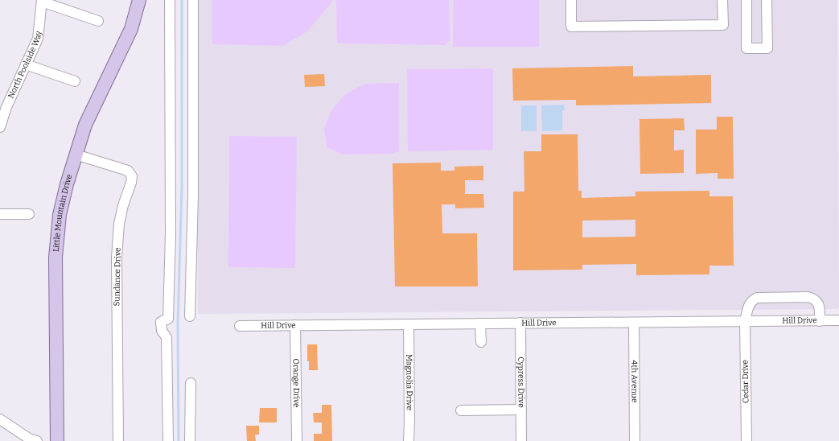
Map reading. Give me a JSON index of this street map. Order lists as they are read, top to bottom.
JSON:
{
  "streets": {
    "main road": ["Little Mountain Drive"],
    "street": [
      "North Poolside Way",
      "Sundance Drive",
      "Hill Drive",
      "4th Avenue",
      "Cedar Drive",
      "Magnolia Drive",
      "Cypress Drive",
      "Orange Drive"
    ]
  },
  "crossings": [
    ["Little Mountain Drive", "Sundance Drive"],
    ["Hill Drive", "4th Avenue"],
    ["Hill Drive", "Cedar Drive"],
    ["Hill Drive", "Magnolia Drive"],
    ["Hill Drive", "Cypress Drive"],
    ["Hill Drive", "Orange Drive"]
  ]
}
